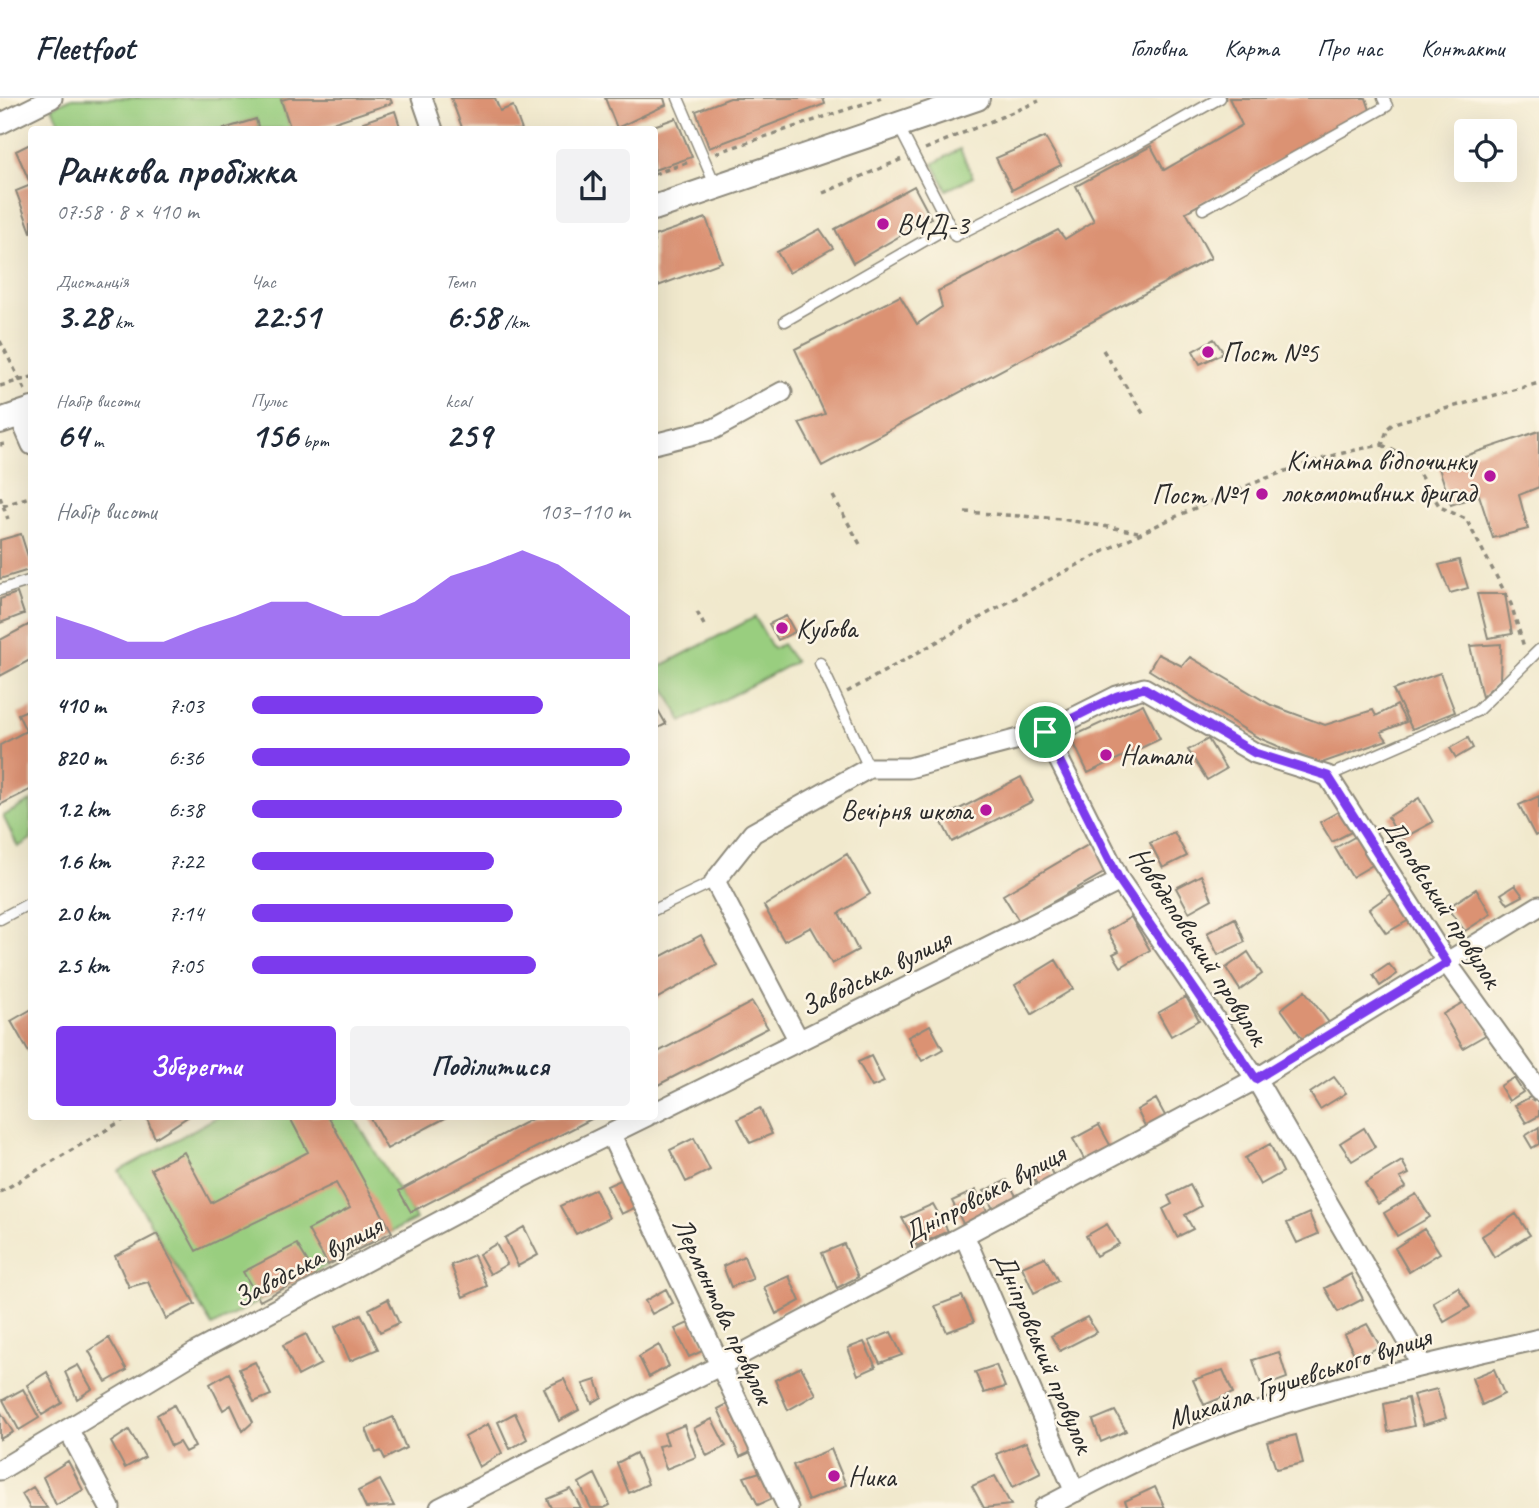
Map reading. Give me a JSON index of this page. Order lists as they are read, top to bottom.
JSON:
{
  "streets": {
    "street": [
      "Деповський провулок",
      "Новодеповський провулок",
      "Заводська вулиця",
      "Дніпровська вулиця",
      "Лермонтова провулок",
      "Дніпровський провулок",
      "Михайла Грушевського вулиця"
    ]
  },
  "crossings": [
    ["Деповський провулок", "Дніпровська вулиця"],
    ["Новодеповський провулок", "Заводська вулиця"],
    ["Новодеповський провулок", "Дніпровська вулиця"],
    ["Новодеповський провулок", "Михайла Грушевського вулиця"],
    ["Заводська вулиця", "Лермонтова провулок"],
    ["Дніпровська вулиця", "Лермонтова провулок"],
    ["Дніпровська вулиця", "Дніпровський провулок"],
    ["Дніпровський провулок", "Михайла Грушевського вулиця"]
  ],
  "places": [
    "ВЧД-3",
    "Пост №5",
    "Кімната відпочинку локомотивних бригад",
    "Пост №1",
    "Кубова",
    "Натали",
    "Вечірня школа",
    "Ника"
  ],
  "page": {
    "header": "Fleetfoot",
    "nav": [
      "Головна",
      "Карта",
      "Про нас",
      "Контакти"
    ],
    "heading": ["Ранкова пробіжка", "07:58 · 8 × 410 m"],
    "stats": [
      ["Дистанція", "3.28 km"],
      ["Час", "22:51"],
      ["Темп", "6:58 /km"],
      ["Набір висоти", "64 m"],
      ["Пульс", "156 bpm"],
      ["kcal", "259"]
    ],
    "chart": ["Набір висоти", "103–110 m"],
    "list": [
      {
        "name": "410 m",
        "note": "7:03"
      },
      {
        "name": "820 m",
        "note": "6:36"
      },
      {
        "name": "1.2 km",
        "note": "6:38"
      },
      {
        "name": "1.6 km",
        "note": "7:22"
      },
      {
        "name": "2.0 km",
        "note": "7:14"
      },
      {
        "name": "2.5 km",
        "note": "7:05"
      }
    ],
    "buttons": ["Зберегти", "Поділитися"]
  }
}
